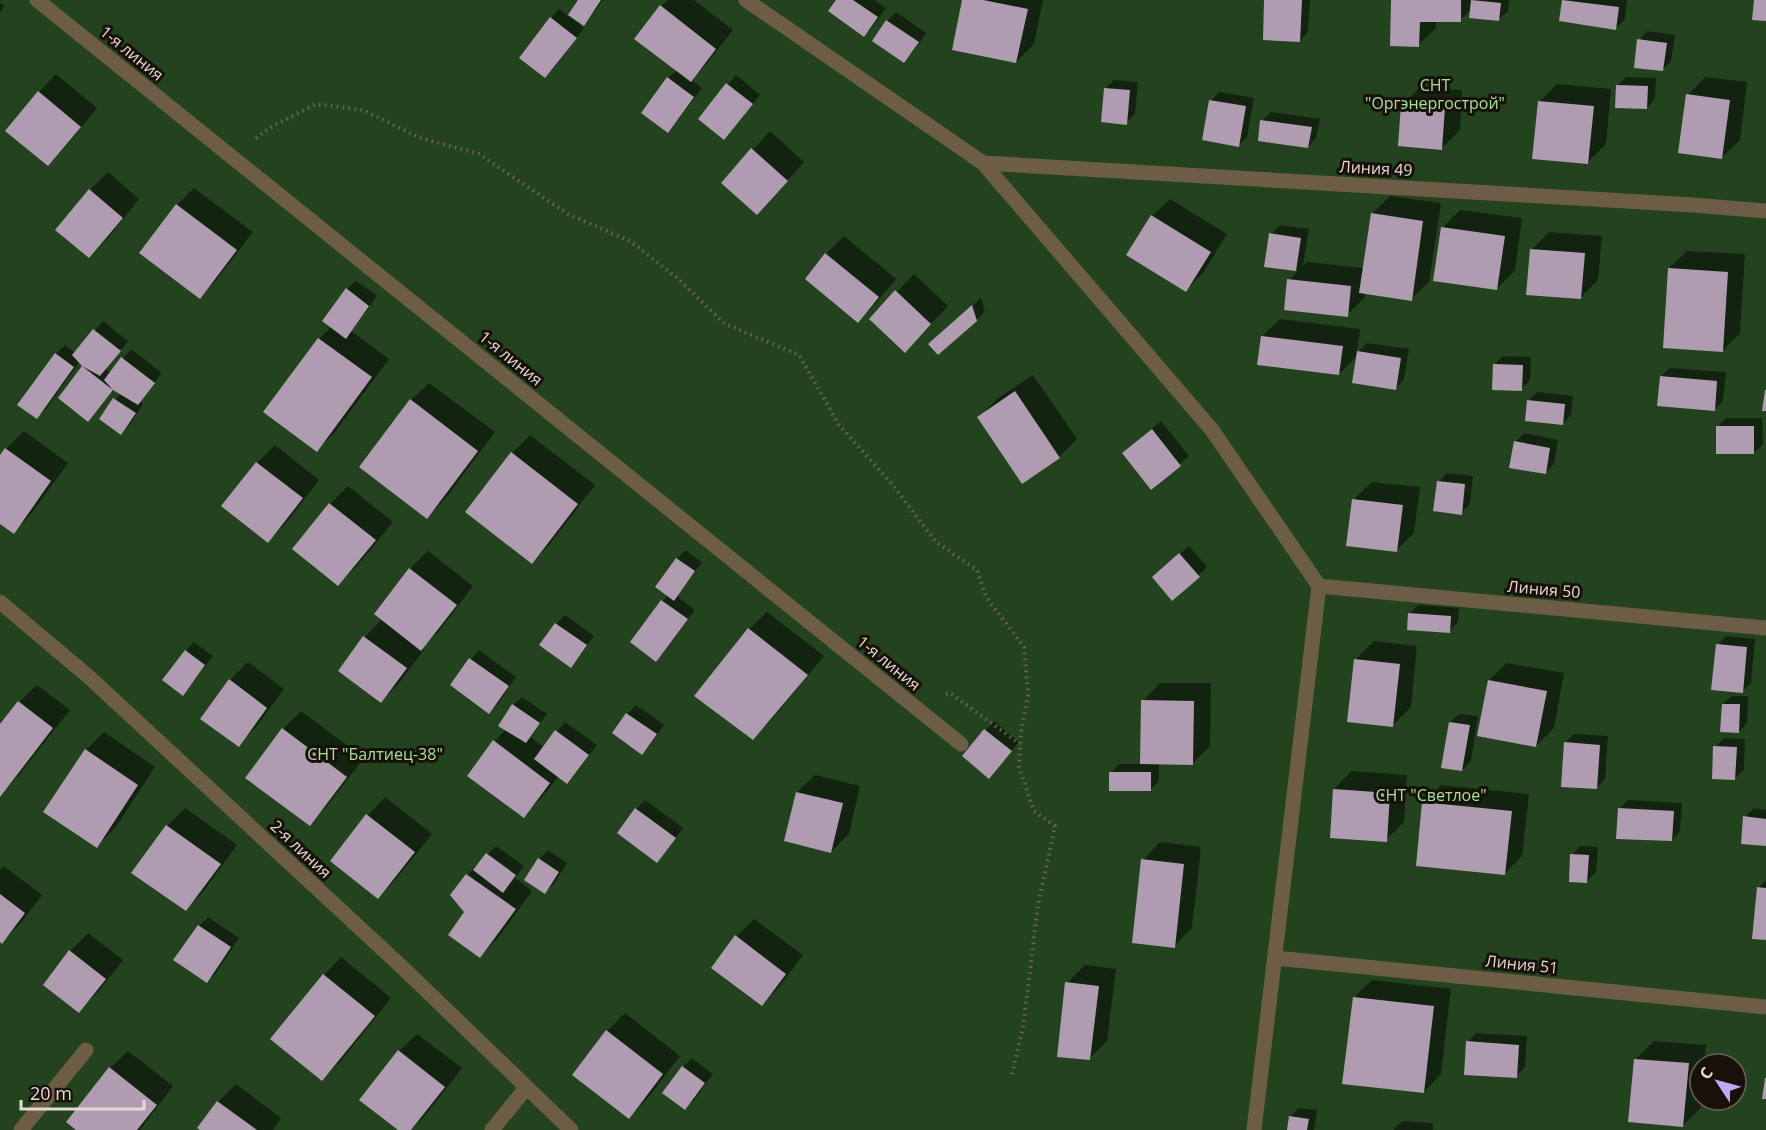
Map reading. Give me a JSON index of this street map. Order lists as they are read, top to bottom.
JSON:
{
  "streets": {
    "street": [
      "1-я линия",
      "Линия 49",
      "Линия 50",
      "2-я линия",
      "Линия 51"
    ]
  },
  "parks": ["СНТ \"Оргэнергострой\"", "СНТ \"Балтиец-38\"", "СНТ \"Светлое\""],
  "scale_bar": "20 m",
  "north": "top left"
}
